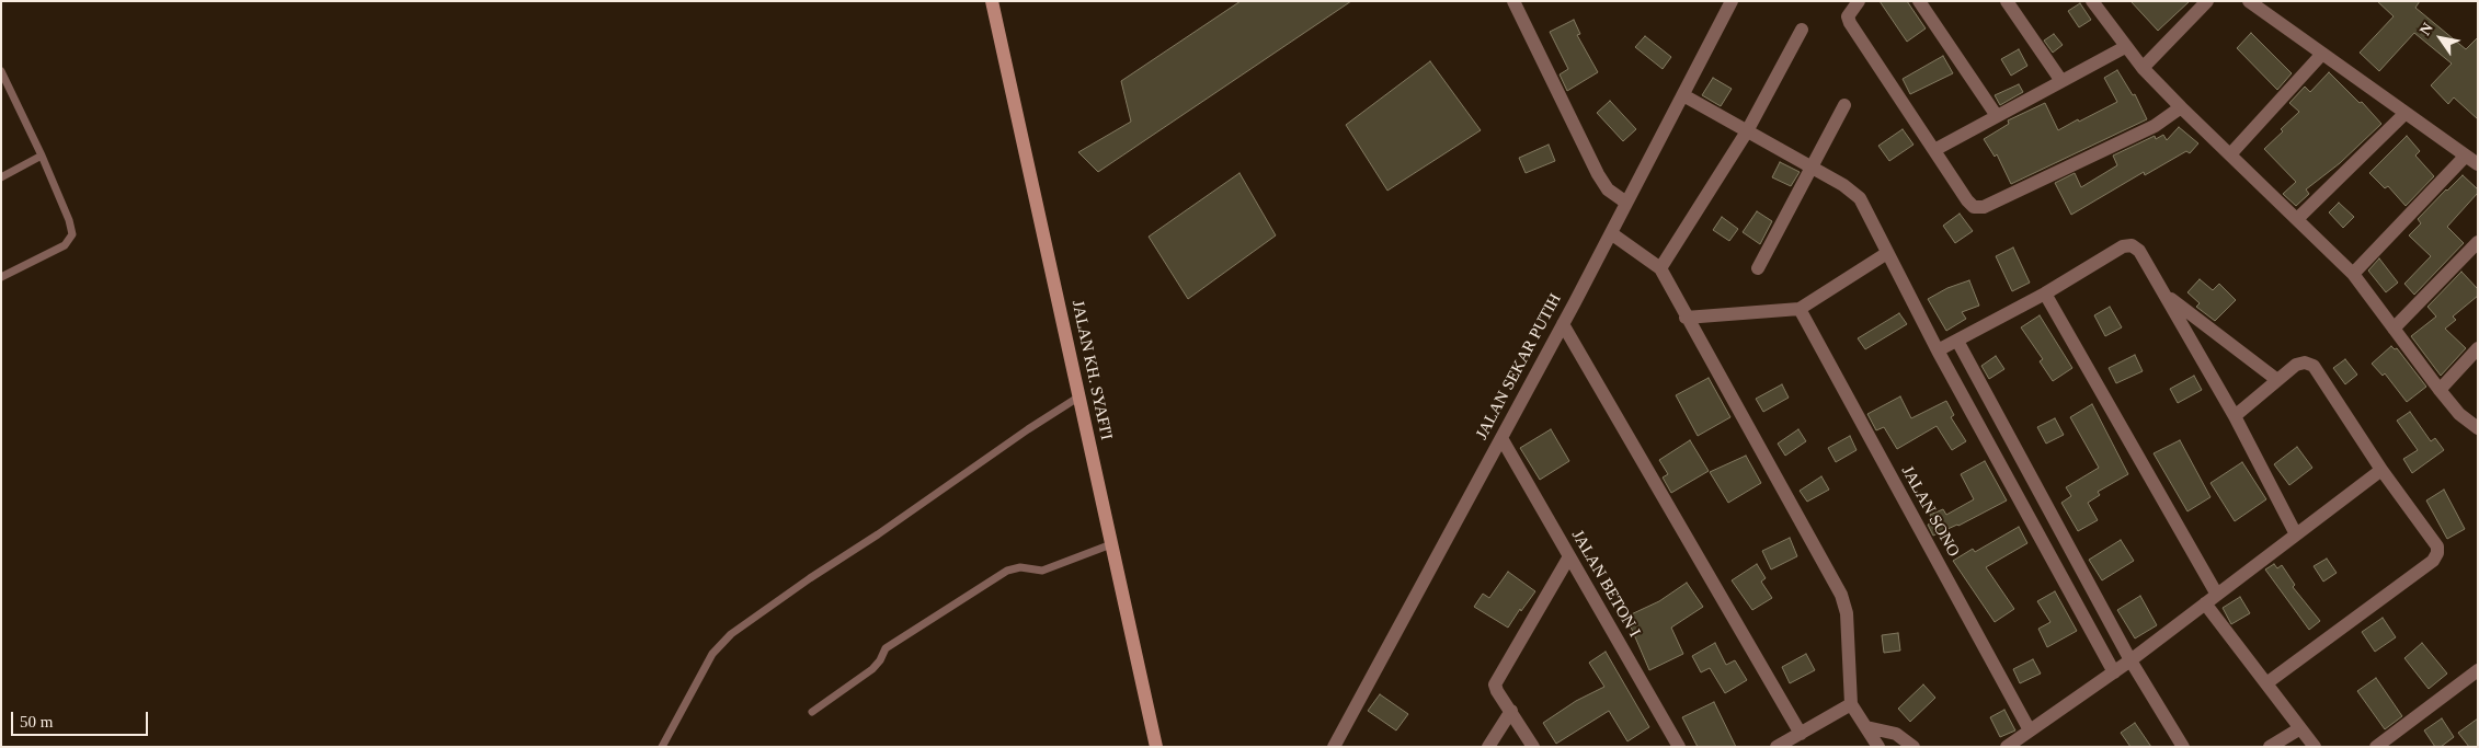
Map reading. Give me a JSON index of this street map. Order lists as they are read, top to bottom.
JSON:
{
  "streets": {
    "main road": ["JALAN KH. SYAFI'I"],
    "street": ["JALAN SEKAR PUTIH", "JALAN SONO", "JALAN BETON I"]
  },
  "crossings": [
    ["JALAN SEKAR PUTIH", "JALAN BETON I"]
  ],
  "scale_bar": "50 m",
  "north": "top left"
}
